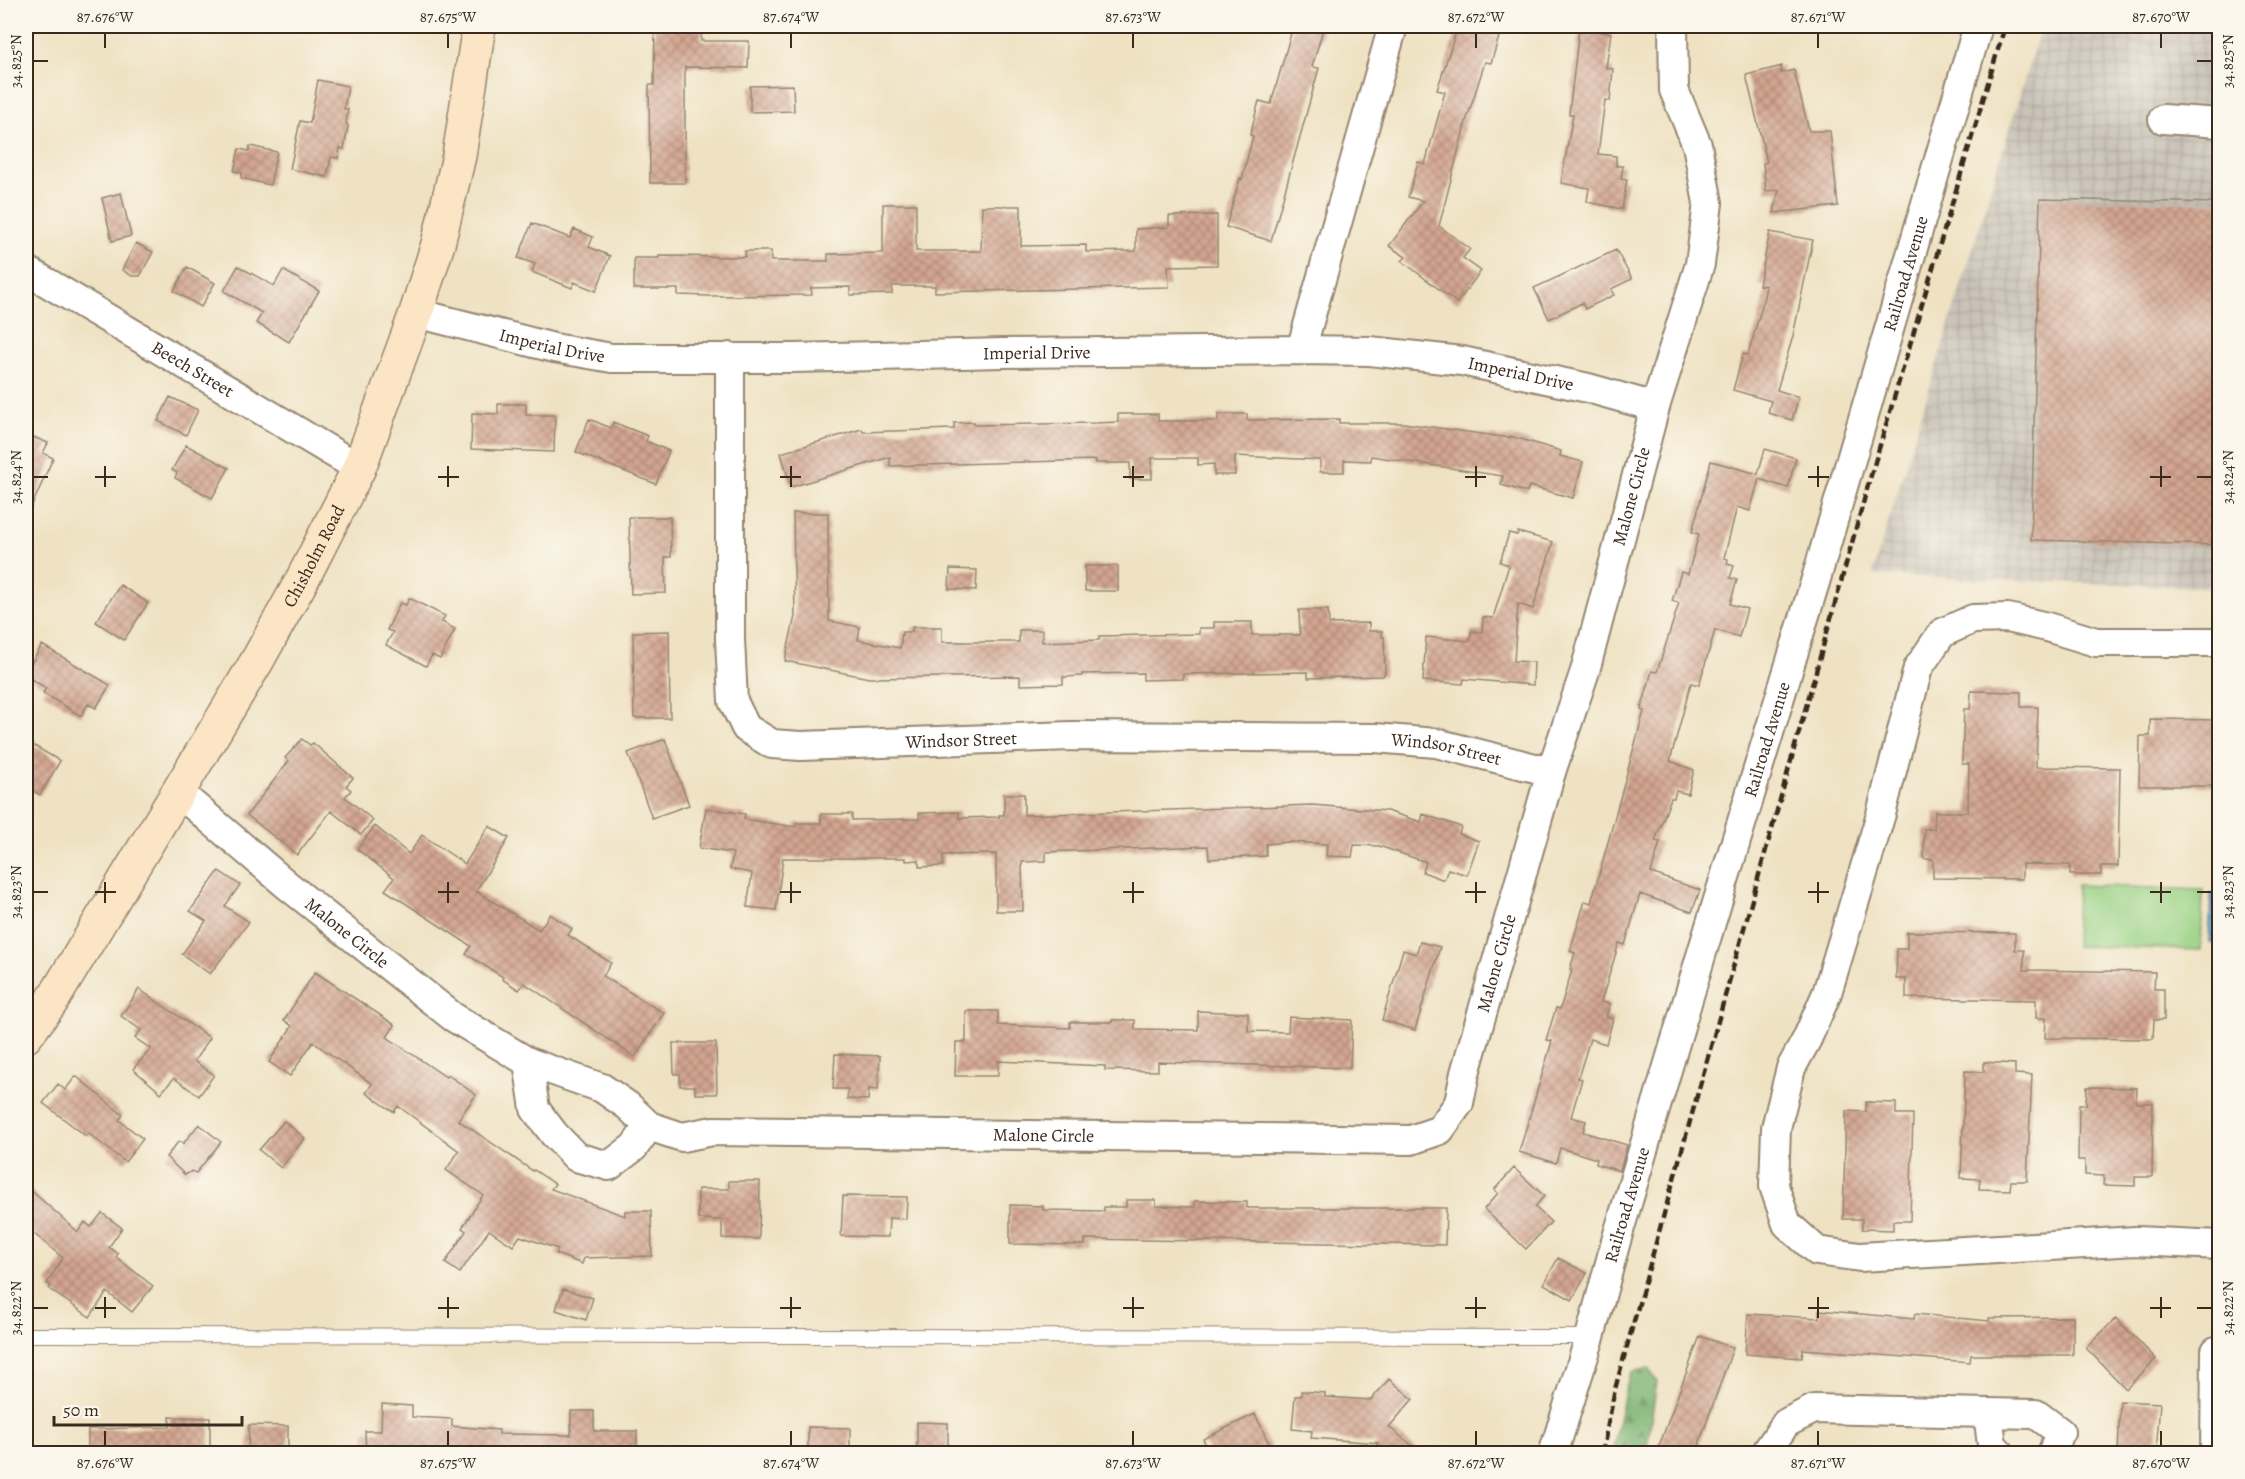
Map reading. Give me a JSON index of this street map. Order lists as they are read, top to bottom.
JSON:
{
  "streets": {
    "main road": ["Chisholm Road"],
    "street": [
      "Railroad Avenue",
      "Imperial Drive",
      "Beech Street",
      "Malone Circle",
      "Windsor Street"
    ]
  },
  "crossings": [
    ["Imperial Drive", "Malone Circle"],
    ["Imperial Drive", "Chisholm Road"],
    ["Imperial Drive", "Windsor Street"],
    ["Beech Street", "Chisholm Road"],
    ["Malone Circle", "Chisholm Road"],
    ["Malone Circle", "Windsor Street"]
  ],
  "scale_bar": "50 m",
  "coordinates": [
    "87.676°W",
    "87.675°W",
    "87.674°W",
    "87.673°W",
    "87.672°W",
    "87.671°W",
    "87.670°W",
    "34.825°N",
    "34.824°N",
    "34.823°N",
    "34.822°N"
  ]
}
